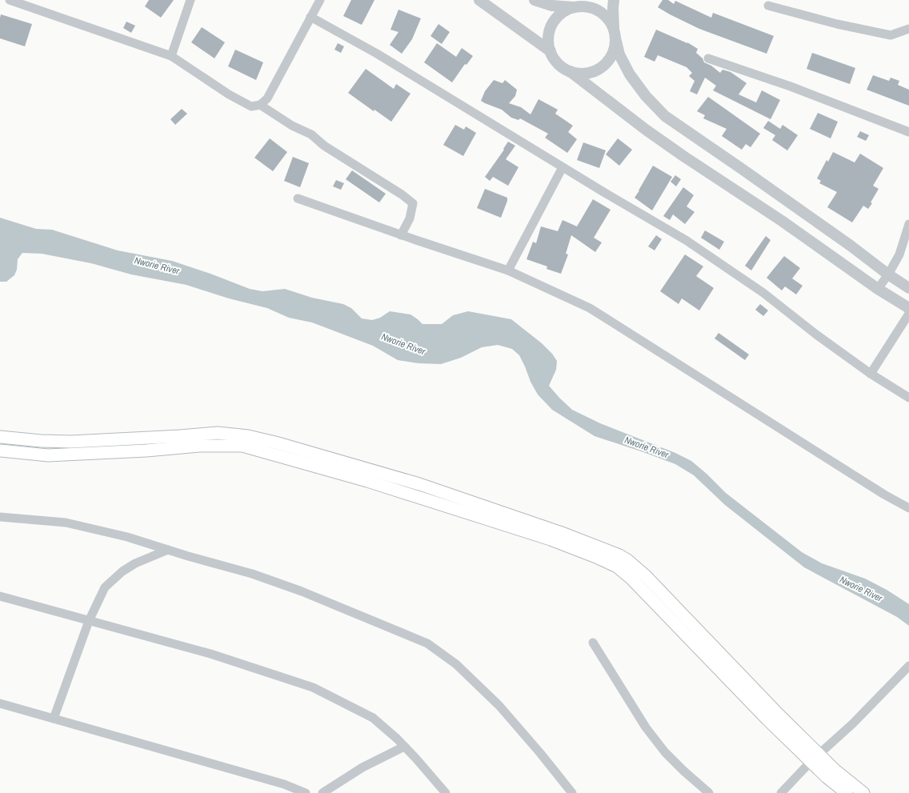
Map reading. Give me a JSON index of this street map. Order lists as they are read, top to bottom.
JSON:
{
  "water": ["Nworie River"]
}
